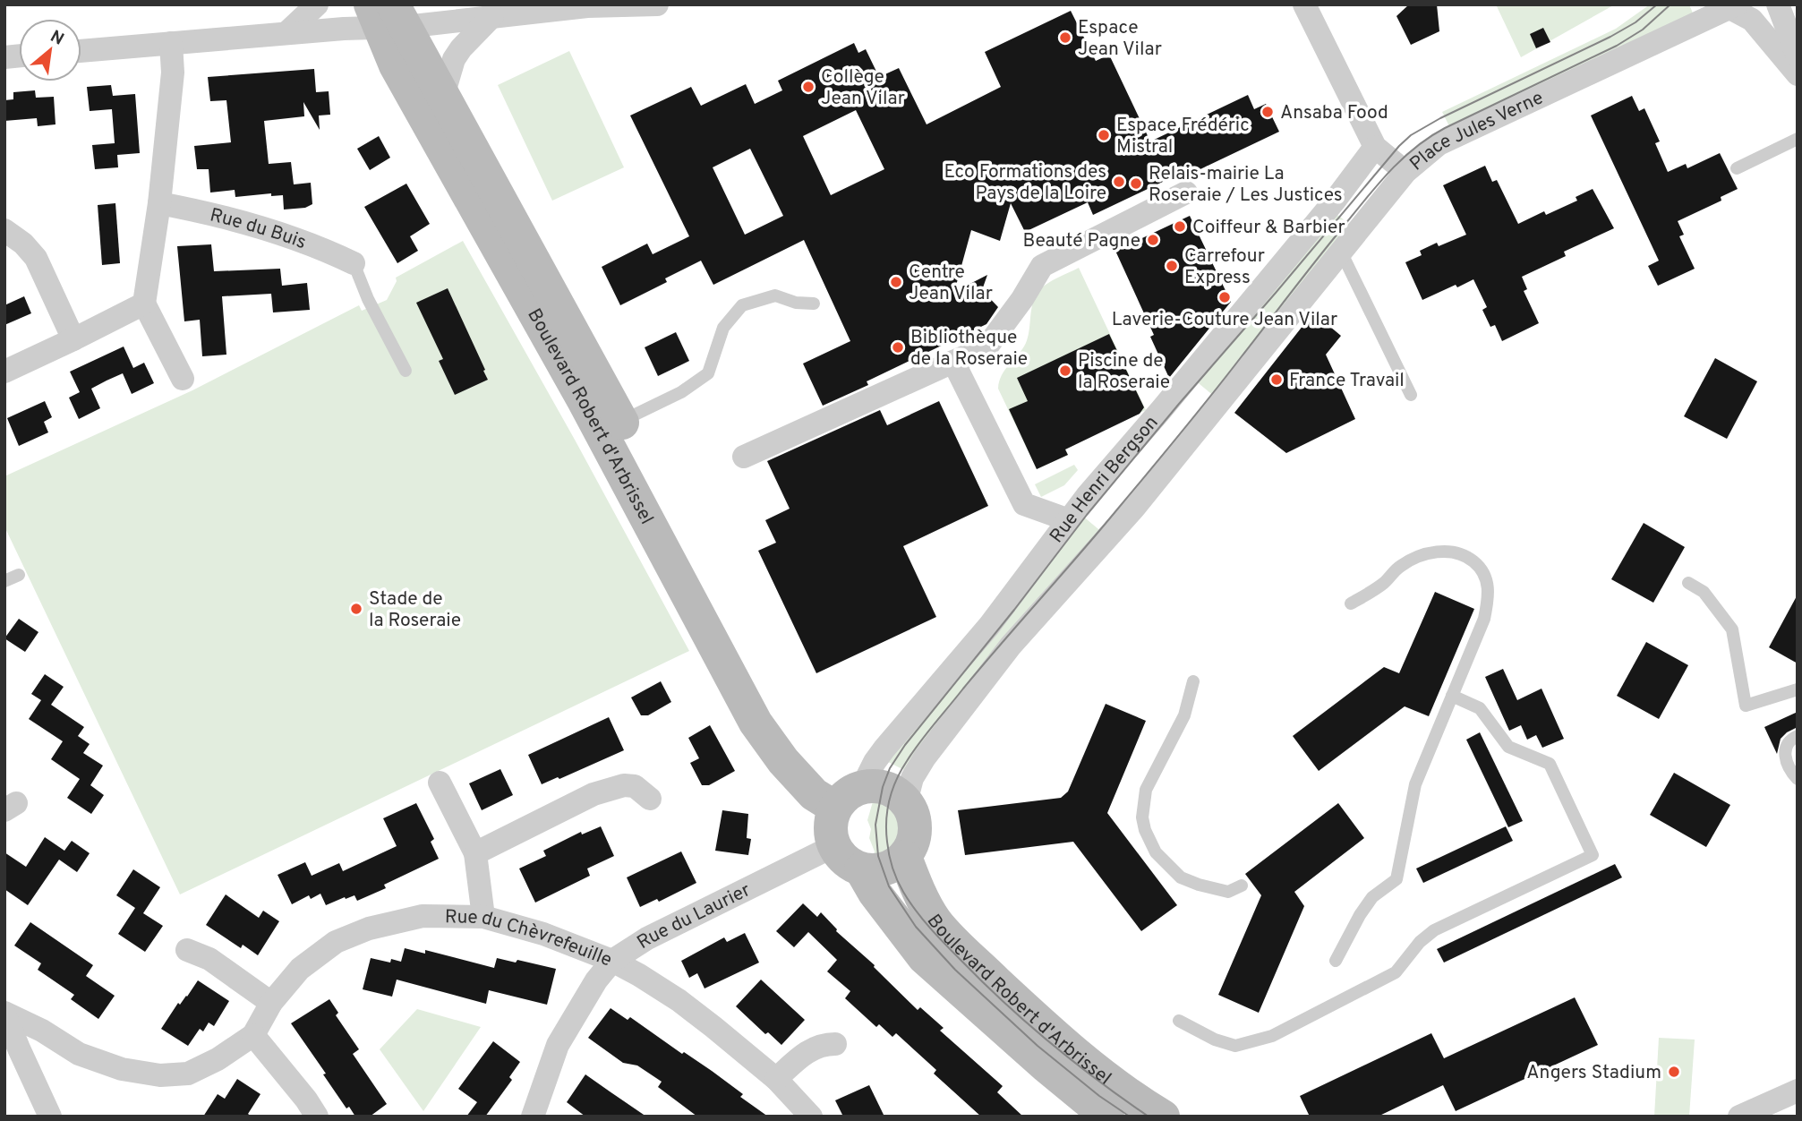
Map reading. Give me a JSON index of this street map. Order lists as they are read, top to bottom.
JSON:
{
  "streets": {
    "street": [
      "Place Jules Verne",
      "Rue du Buis",
      "Boulevard Robert d'Arbrissel",
      "Rue Henri Bergson",
      "Rue du Laurier",
      "Rue du Chèvrefeuille"
    ]
  },
  "crossings": [
    ["Place Jules Verne", "Rue Henri Bergson"],
    ["Boulevard Robert d'Arbrissel", "Rue Henri Bergson"],
    ["Boulevard Robert d'Arbrissel", "Rue du Laurier"],
    ["Rue Henri Bergson", "Rue du Laurier"],
    ["Rue du Laurier", "Rue du Chèvrefeuille"]
  ],
  "places": [
    "Espace Jean Vilar",
    "Collège Jean Vilar",
    "Ansaba Food",
    "Espace Frédéric Mistral",
    "Eco Formations des Pays de la Loire",
    "Relais-mairie La Roseraie / Les Justices",
    "Coiffeur & Barbier",
    "Beauté Pagne",
    "Carrefour Express",
    "Centre Jean Vilar",
    "Laverie-Couture Jean Vilar",
    "Bibliothèque de la Roseraie",
    "Piscine de la Roseraie",
    "France Travail",
    "Stade de la Roseraie",
    "Angers Stadium"
  ],
  "north": "top right"
}
